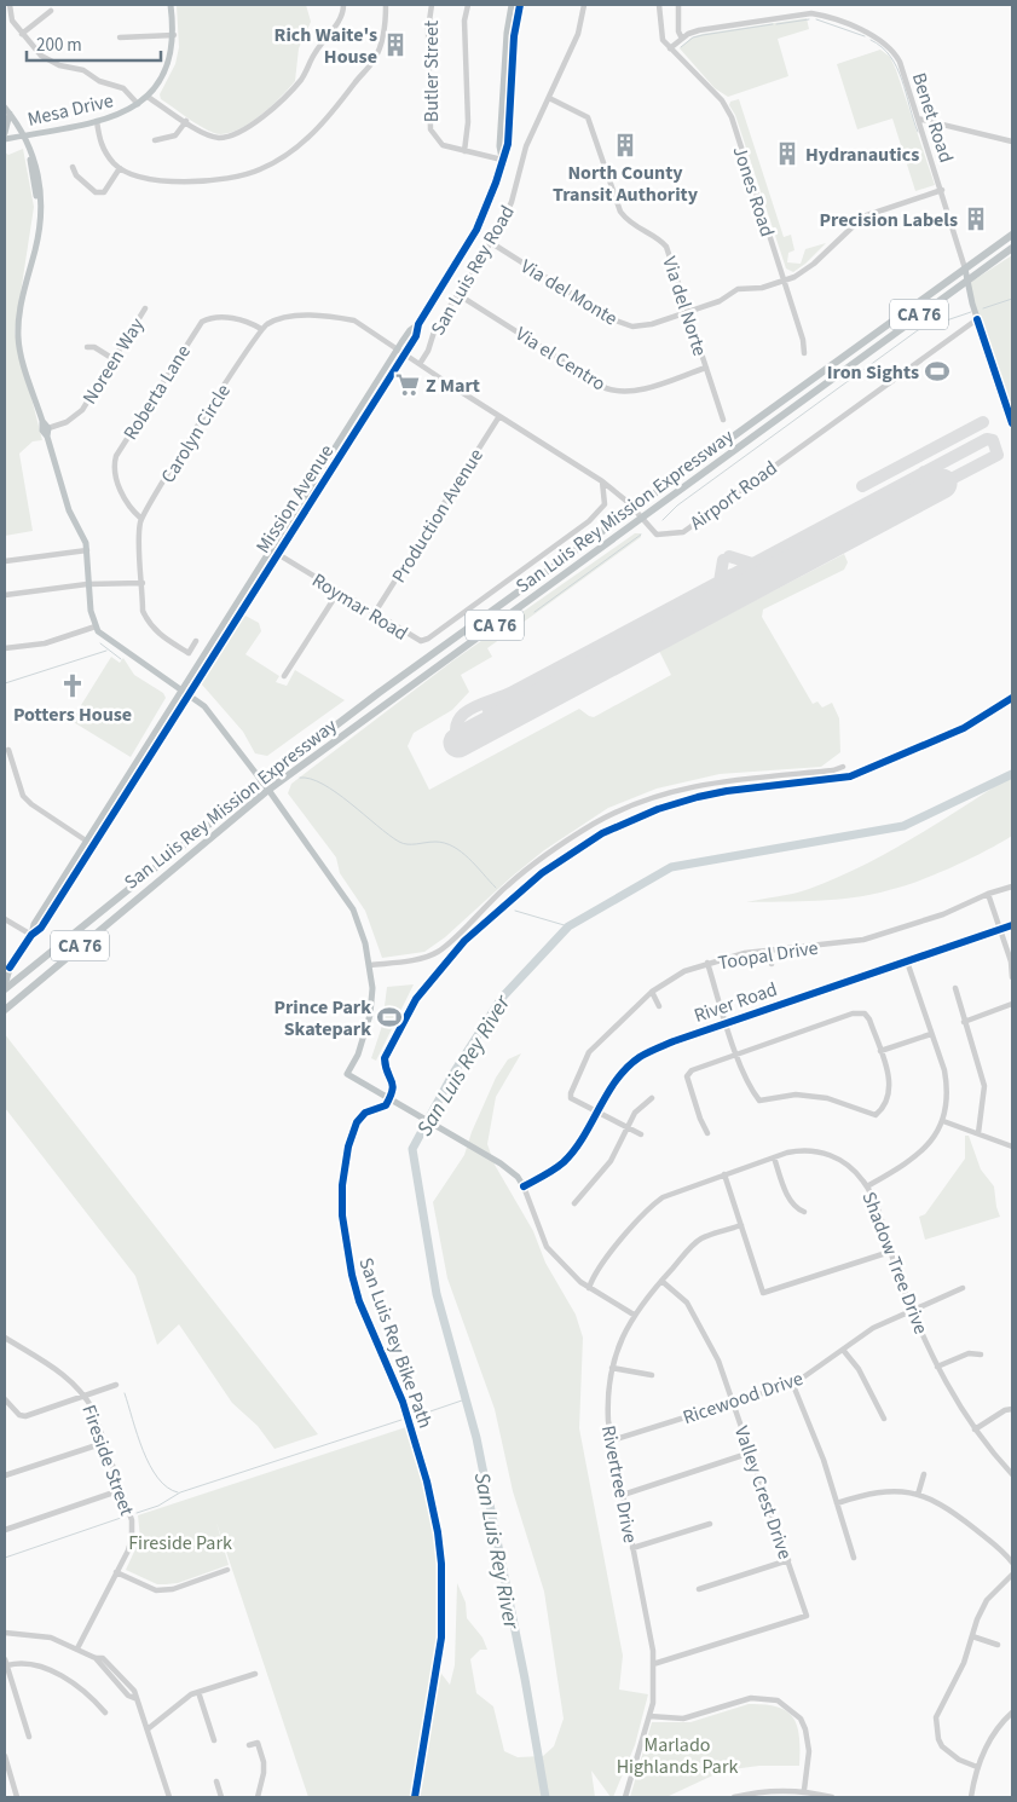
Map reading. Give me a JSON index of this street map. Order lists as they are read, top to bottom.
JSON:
{
  "streets": {
    "highway": ["CA 76", "San Luis Rey Mission Expressway"],
    "main road": [
      "Mesa Drive",
      "Benet Road",
      "Mission Avenue",
      "River Road"
    ],
    "street": [
      "Butler Street",
      "Jones Road",
      "San Luis Rey Road",
      "Via del Monte",
      "Via del Norte",
      "Via el Centro",
      "Noreen Way",
      "Roberta Lane",
      "Carolyn Circle",
      "Airport Road",
      "Production Avenue",
      "Roymar Road",
      "Toopal Drive",
      "Shadow Tree Drive",
      "Ricewood Drive",
      "Fireside Street",
      "Rivertree Drive",
      "Valley Crest Drive"
    ],
    "cycle path": ["San Luis Rey Bike Path"]
  },
  "crossings": [
    ["Butler Street", "Mission Avenue"],
    ["Benet Road", "Jones Road"],
    ["Benet Road", "Via del Monte"],
    ["Benet Road", "Airport Road"],
    ["Benet Road", "San Luis Rey Mission Expressway"],
    ["Jones Road", "Via del Monte"],
    ["San Luis Rey Road", "Via del Monte"],
    ["San Luis Rey Road", "Via del Norte"],
    ["San Luis Rey Road", "Via el Centro"],
    ["San Luis Rey Road", "Airport Road"],
    ["Via del Monte", "Via del Norte"],
    ["Via del Norte", "Via el Centro"],
    ["Roberta Lane", "Carolyn Circle"],
    ["Airport Road", "Mission Avenue"],
    ["Airport Road", "San Luis Rey Mission Expressway"],
    ["Airport Road", "Production Avenue"],
    ["Airport Road", "Roymar Road"],
    ["Mission Avenue", "San Luis Rey Mission Expressway"],
    ["Mission Avenue", "Roymar Road"],
    ["Production Avenue", "Roymar Road"],
    ["Toopal Drive", "River Road"],
    ["Shadow Tree Drive", "Ricewood Drive"],
    ["Ricewood Drive", "Rivertree Drive"],
    ["Ricewood Drive", "Valley Crest Drive"],
    ["Rivertree Drive", "Valley Crest Drive"]
  ],
  "water": ["San Luis Rey River"],
  "parks": ["Fireside Park", "Marlado Highlands Park"],
  "places": {
    "building": [
      "Rich Waite's House",
      "North County Transit Authority",
      "Hydranautics",
      "Precision Labels"
    ],
    "sports": ["Iron Sights", "Prince Park Skatepark"],
    "supermarket": ["Z Mart"],
    "church": ["Potters House"]
  },
  "scale_bar": "200 m"
}
